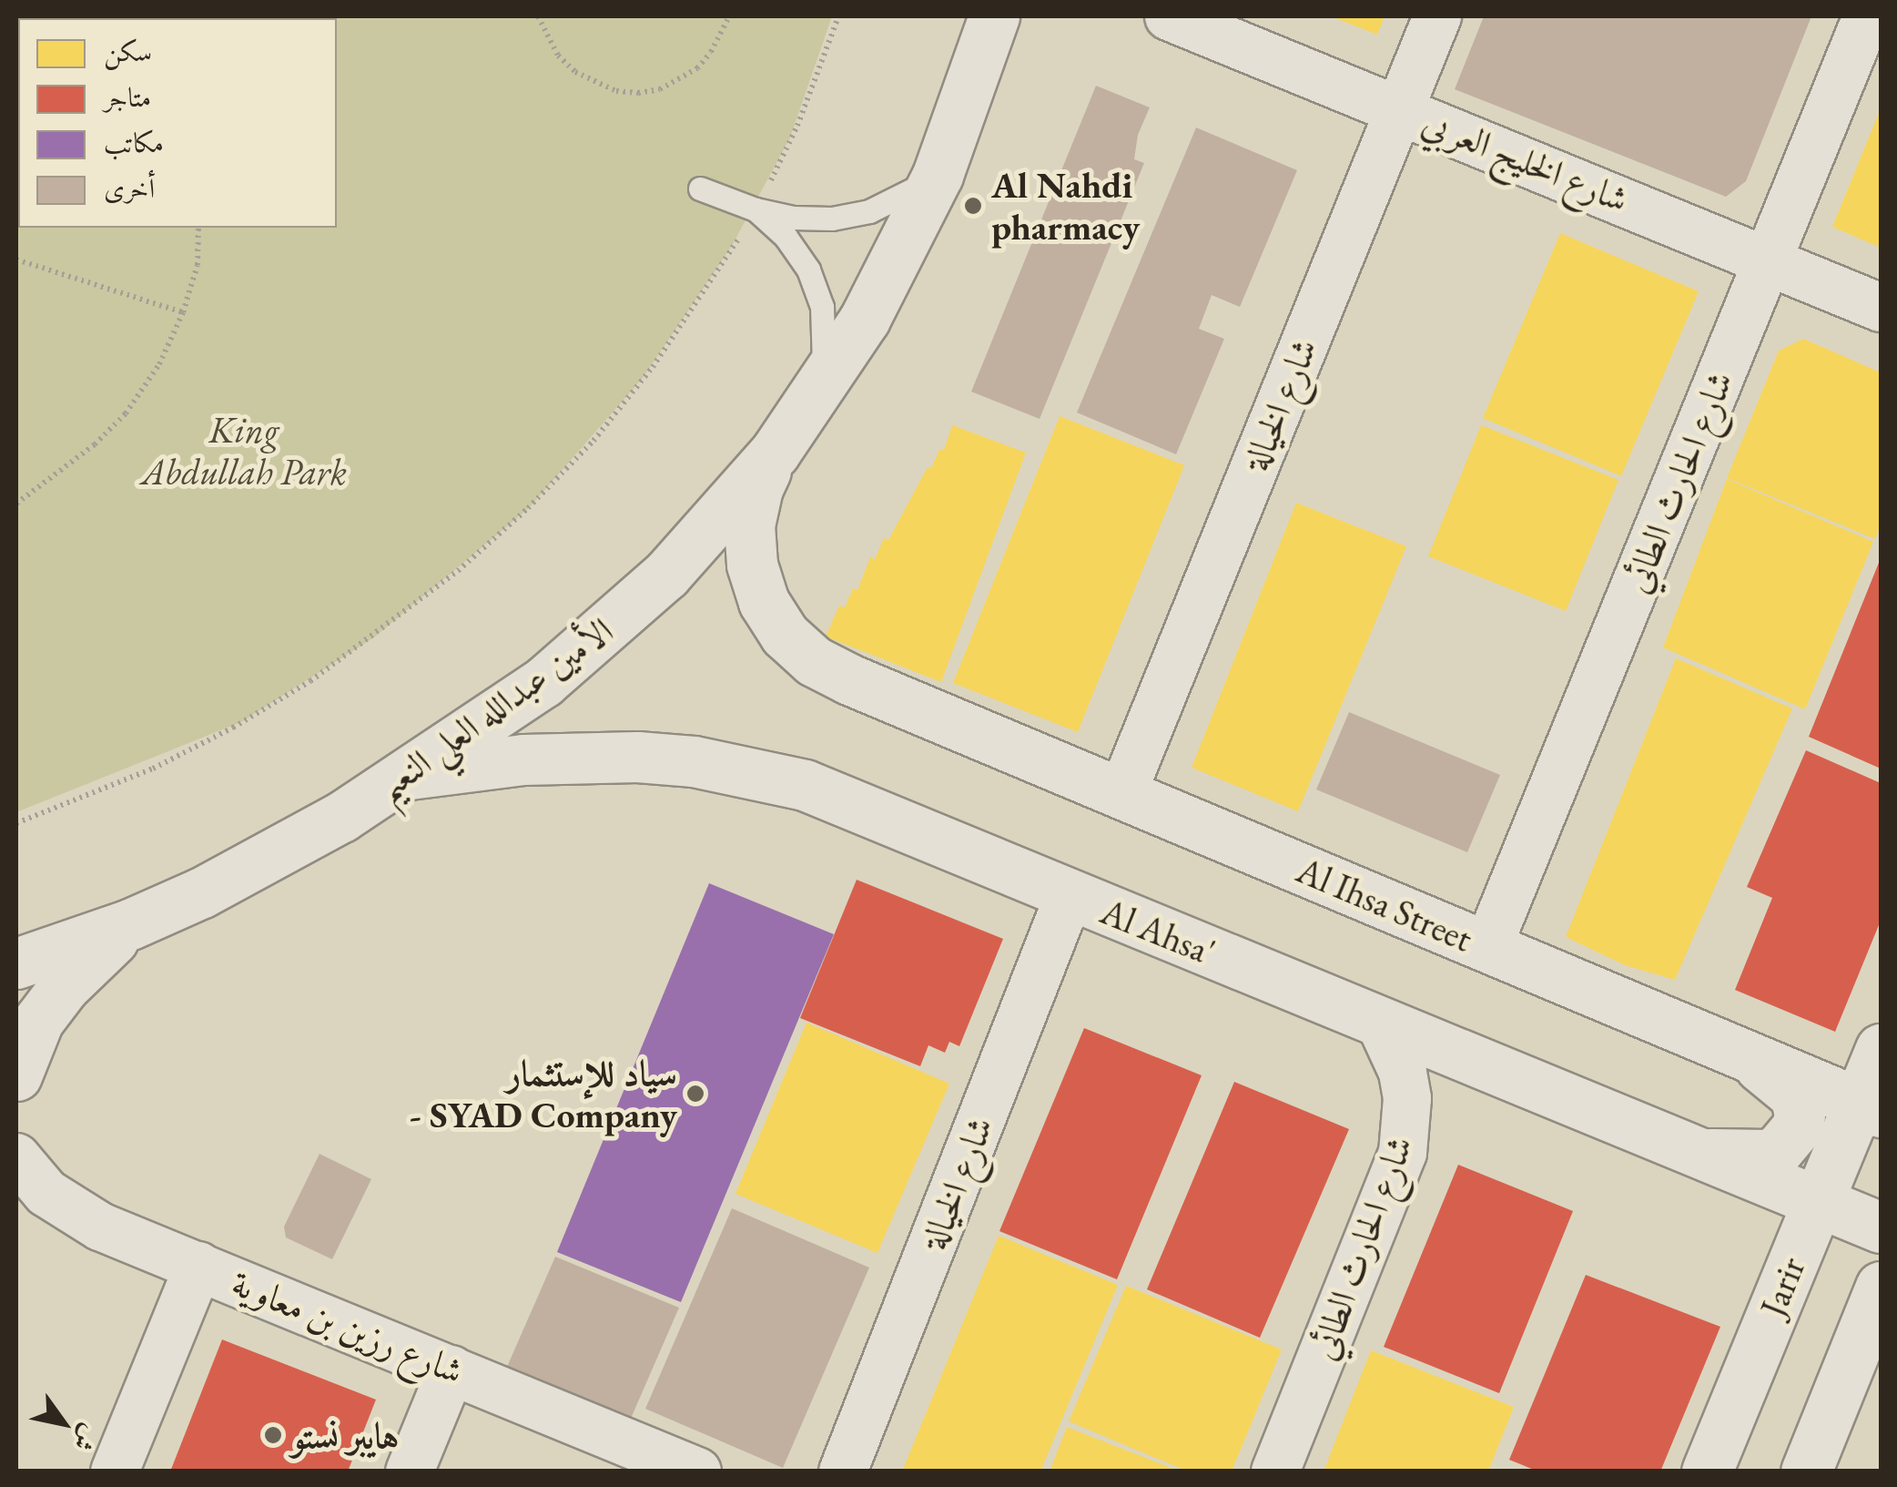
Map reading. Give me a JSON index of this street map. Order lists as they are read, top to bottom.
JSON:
{
  "streets": {
    "main road": [
      "الأمين عبدالله العلي النعيم",
      "Al Ihsa Street",
      "Al Ahsa'",
      "Jarir"
    ],
    "street": [
      "شارع الخليج العربي",
      "شارع الخيالة",
      "شارع الحارث الطائي",
      "شارع رزين بن معاوية"
    ]
  },
  "crossings": [
    ["شارع الخليج العربي", "شارع الخيالة"],
    ["شارع الخليج العربي", "شارع الحارث الطائي"],
    ["شارع الخيالة", "Al Ihsa Street"],
    ["شارع الخيالة", "Al Ahsa'"],
    ["شارع الحارث الطائي", "Al Ihsa Street"],
    ["شارع الحارث الطائي", "Al Ahsa'"],
    ["الأمين عبدالله العلي النعيم", "Al Ihsa Street"],
    ["الأمين عبدالله العلي النعيم", "Al Ahsa'"],
    ["Al Ihsa Street", "Jarir"],
    ["Al Ahsa'", "Jarir"]
  ],
  "parks": ["King Abdullah Park"],
  "places": ["Al Nahdi pharmacy", "سياد للإستثمار - SYAD Company", "هايبر نستو"],
  "legend": [
    "سكن",
    "متاجر",
    "مكاتب",
    "أخرى"
  ],
  "north": "bottom right"
}
